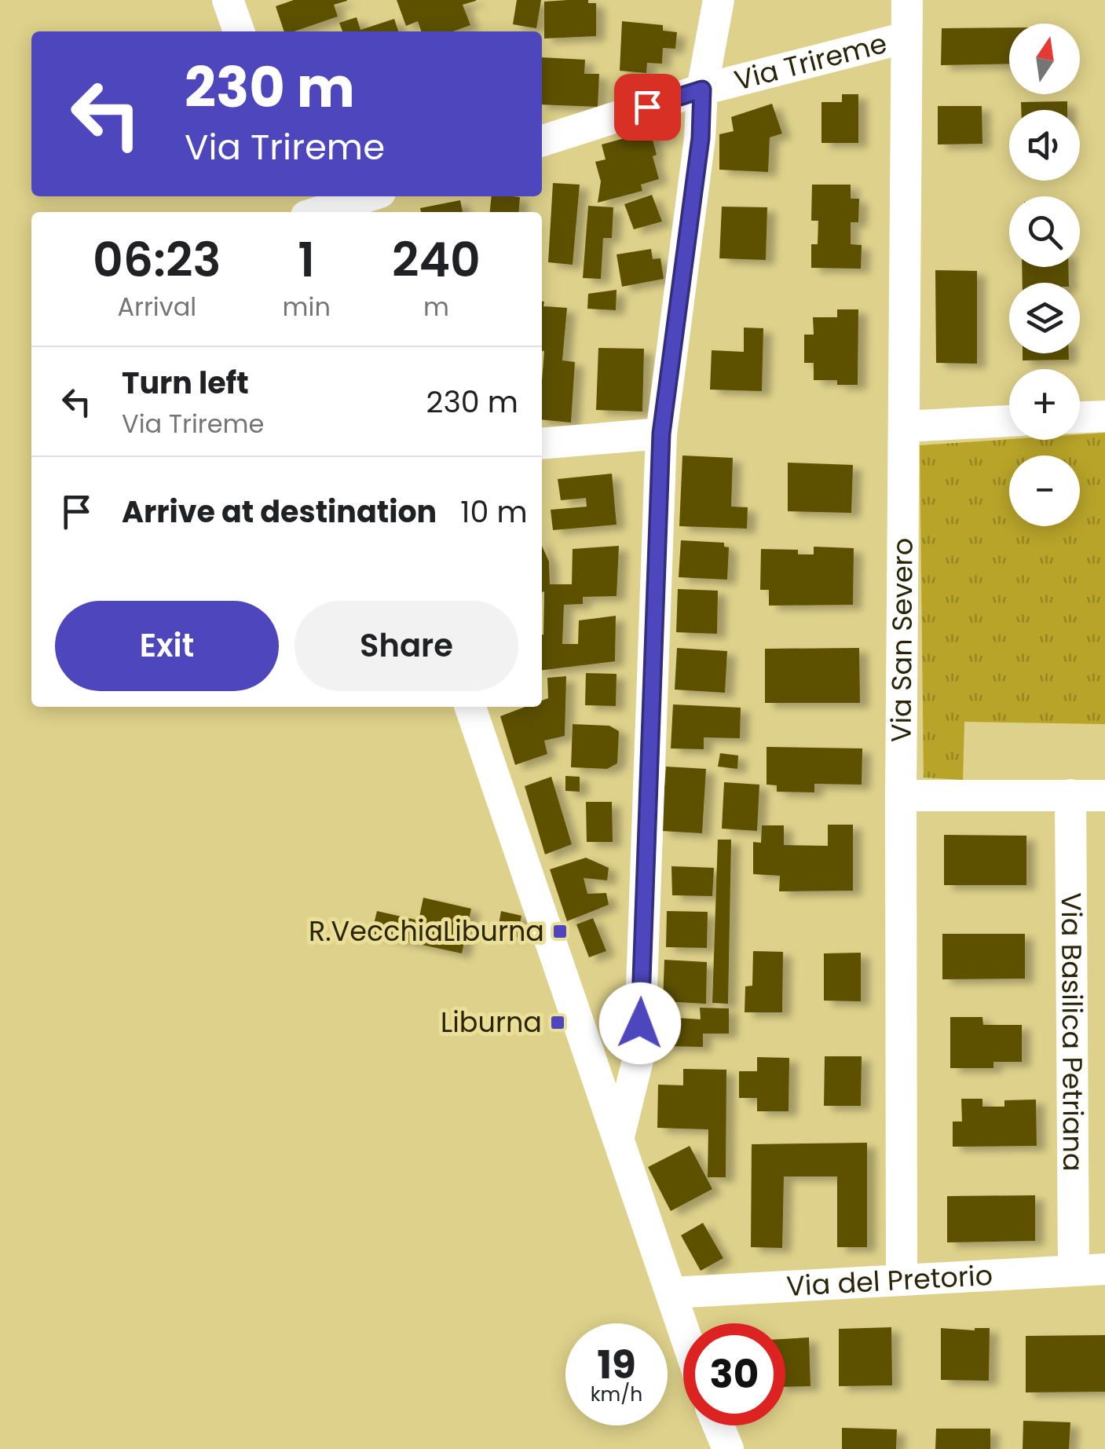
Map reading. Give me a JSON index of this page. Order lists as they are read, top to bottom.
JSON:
{
  "streets": {
    "street": [
      "Via Trireme",
      "Via San Severo",
      "Via Basilica Petriana",
      "Via del Pretorio"
    ]
  },
  "crossings": [
    ["Via Trireme", "Via San Severo"],
    ["Via San Severo", "Via del Pretorio"],
    ["Via Basilica Petriana", "Via del Pretorio"]
  ],
  "places": {
    "transit": ["R.VecchiaLiburna", "Liburna"]
  },
  "north": "top",
  "page": {
    "map_buttons": ["+", "−"],
    "turn": ["230 m", "Via Trireme"],
    "eta": [
      "06:23",
      "Arrival",
      "1",
      "min",
      "240",
      "m"
    ],
    "list": [
      {
        "name": "Turn left",
        "note": "Via Trireme",
        "value": "230 m"
      },
      {
        "name": "Arrive at destination",
        "value": "10 m"
      }
    ],
    "buttons": ["Exit", "Share"],
    "speed": "19 km/h",
    "limit": "30"
  }
}
